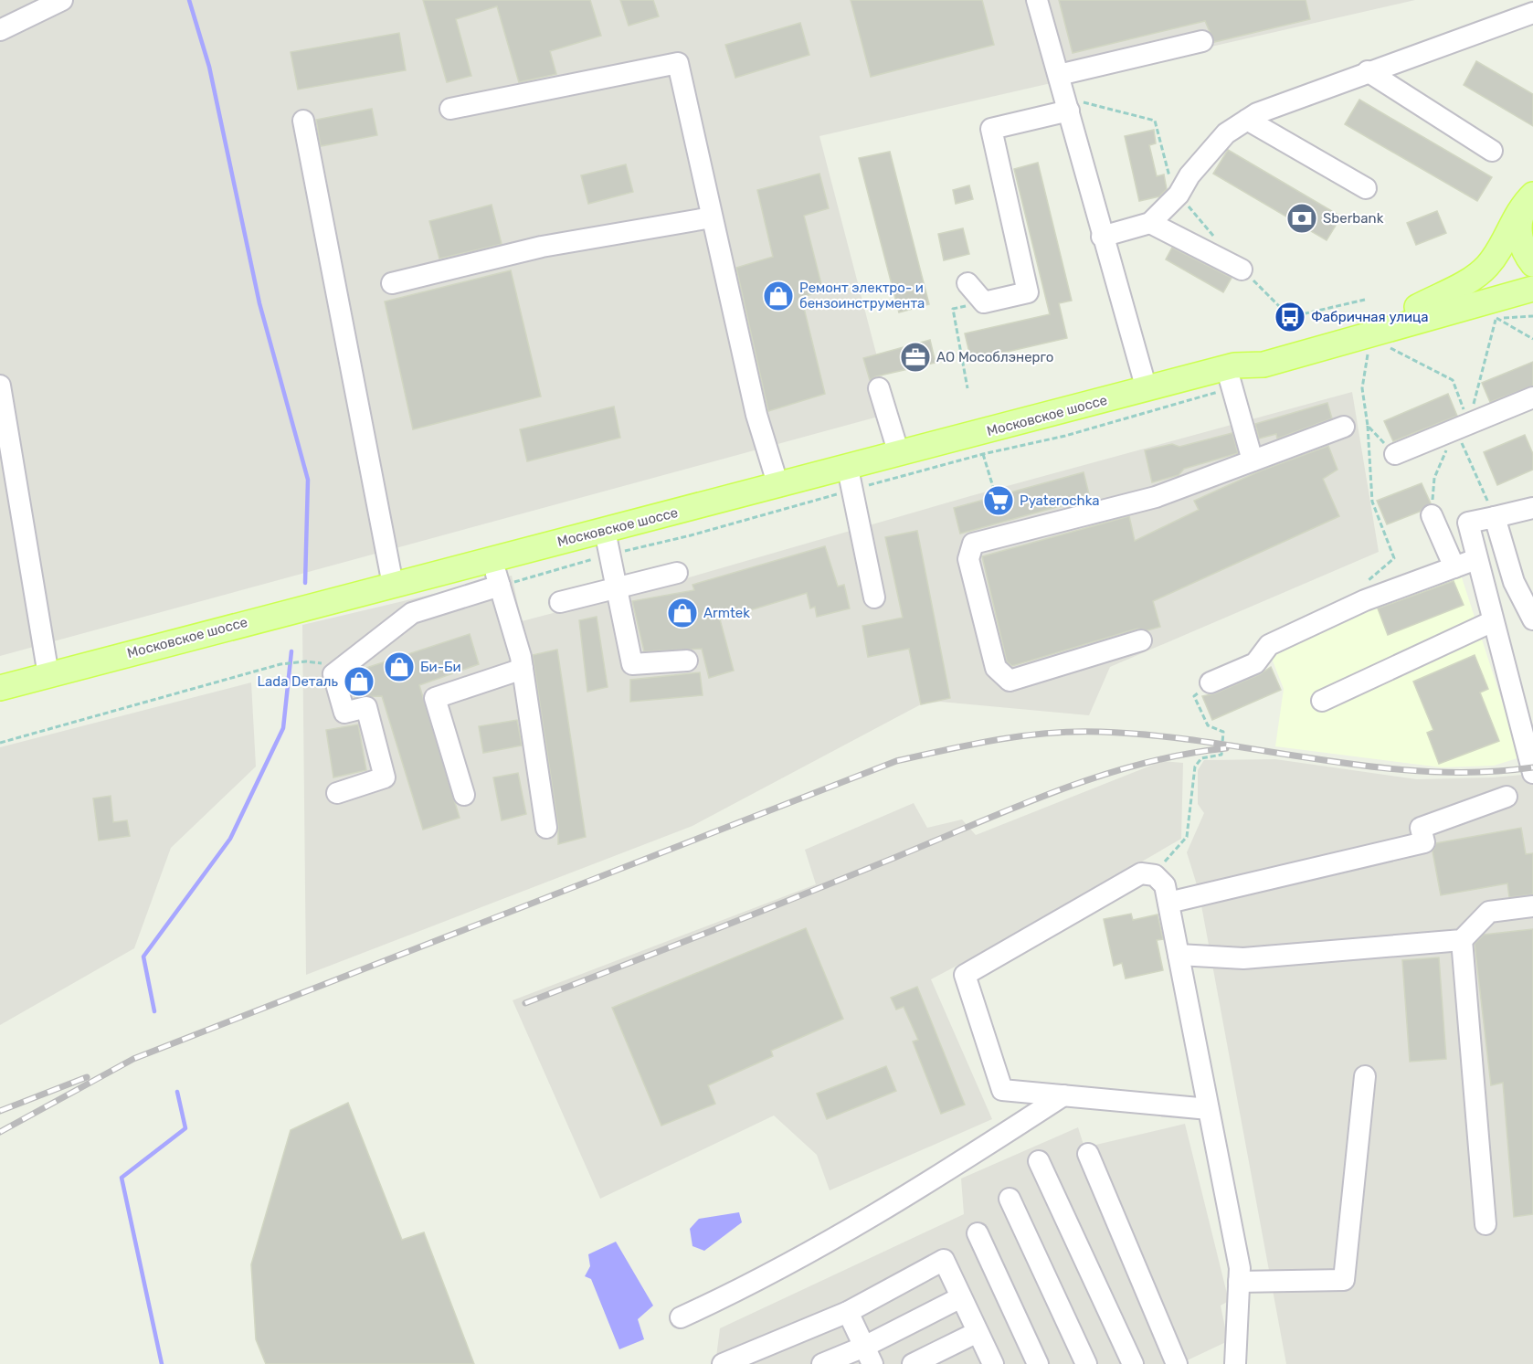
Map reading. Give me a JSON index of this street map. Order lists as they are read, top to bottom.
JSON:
{
  "streets": {
    "main road": ["Московское шоссе"]
  },
  "places": {
    "bank": ["Sberbank"],
    "shop": [
      "Ремонт электро- и бензоинструмента",
      "Armtek",
      "Би-Би",
      "Lada Dеталь"
    ],
    "bus stop": ["Фабричная улица"],
    "office": ["АО Мособлэнерго"],
    "supermarket": ["Pyaterochka"]
  }
}
